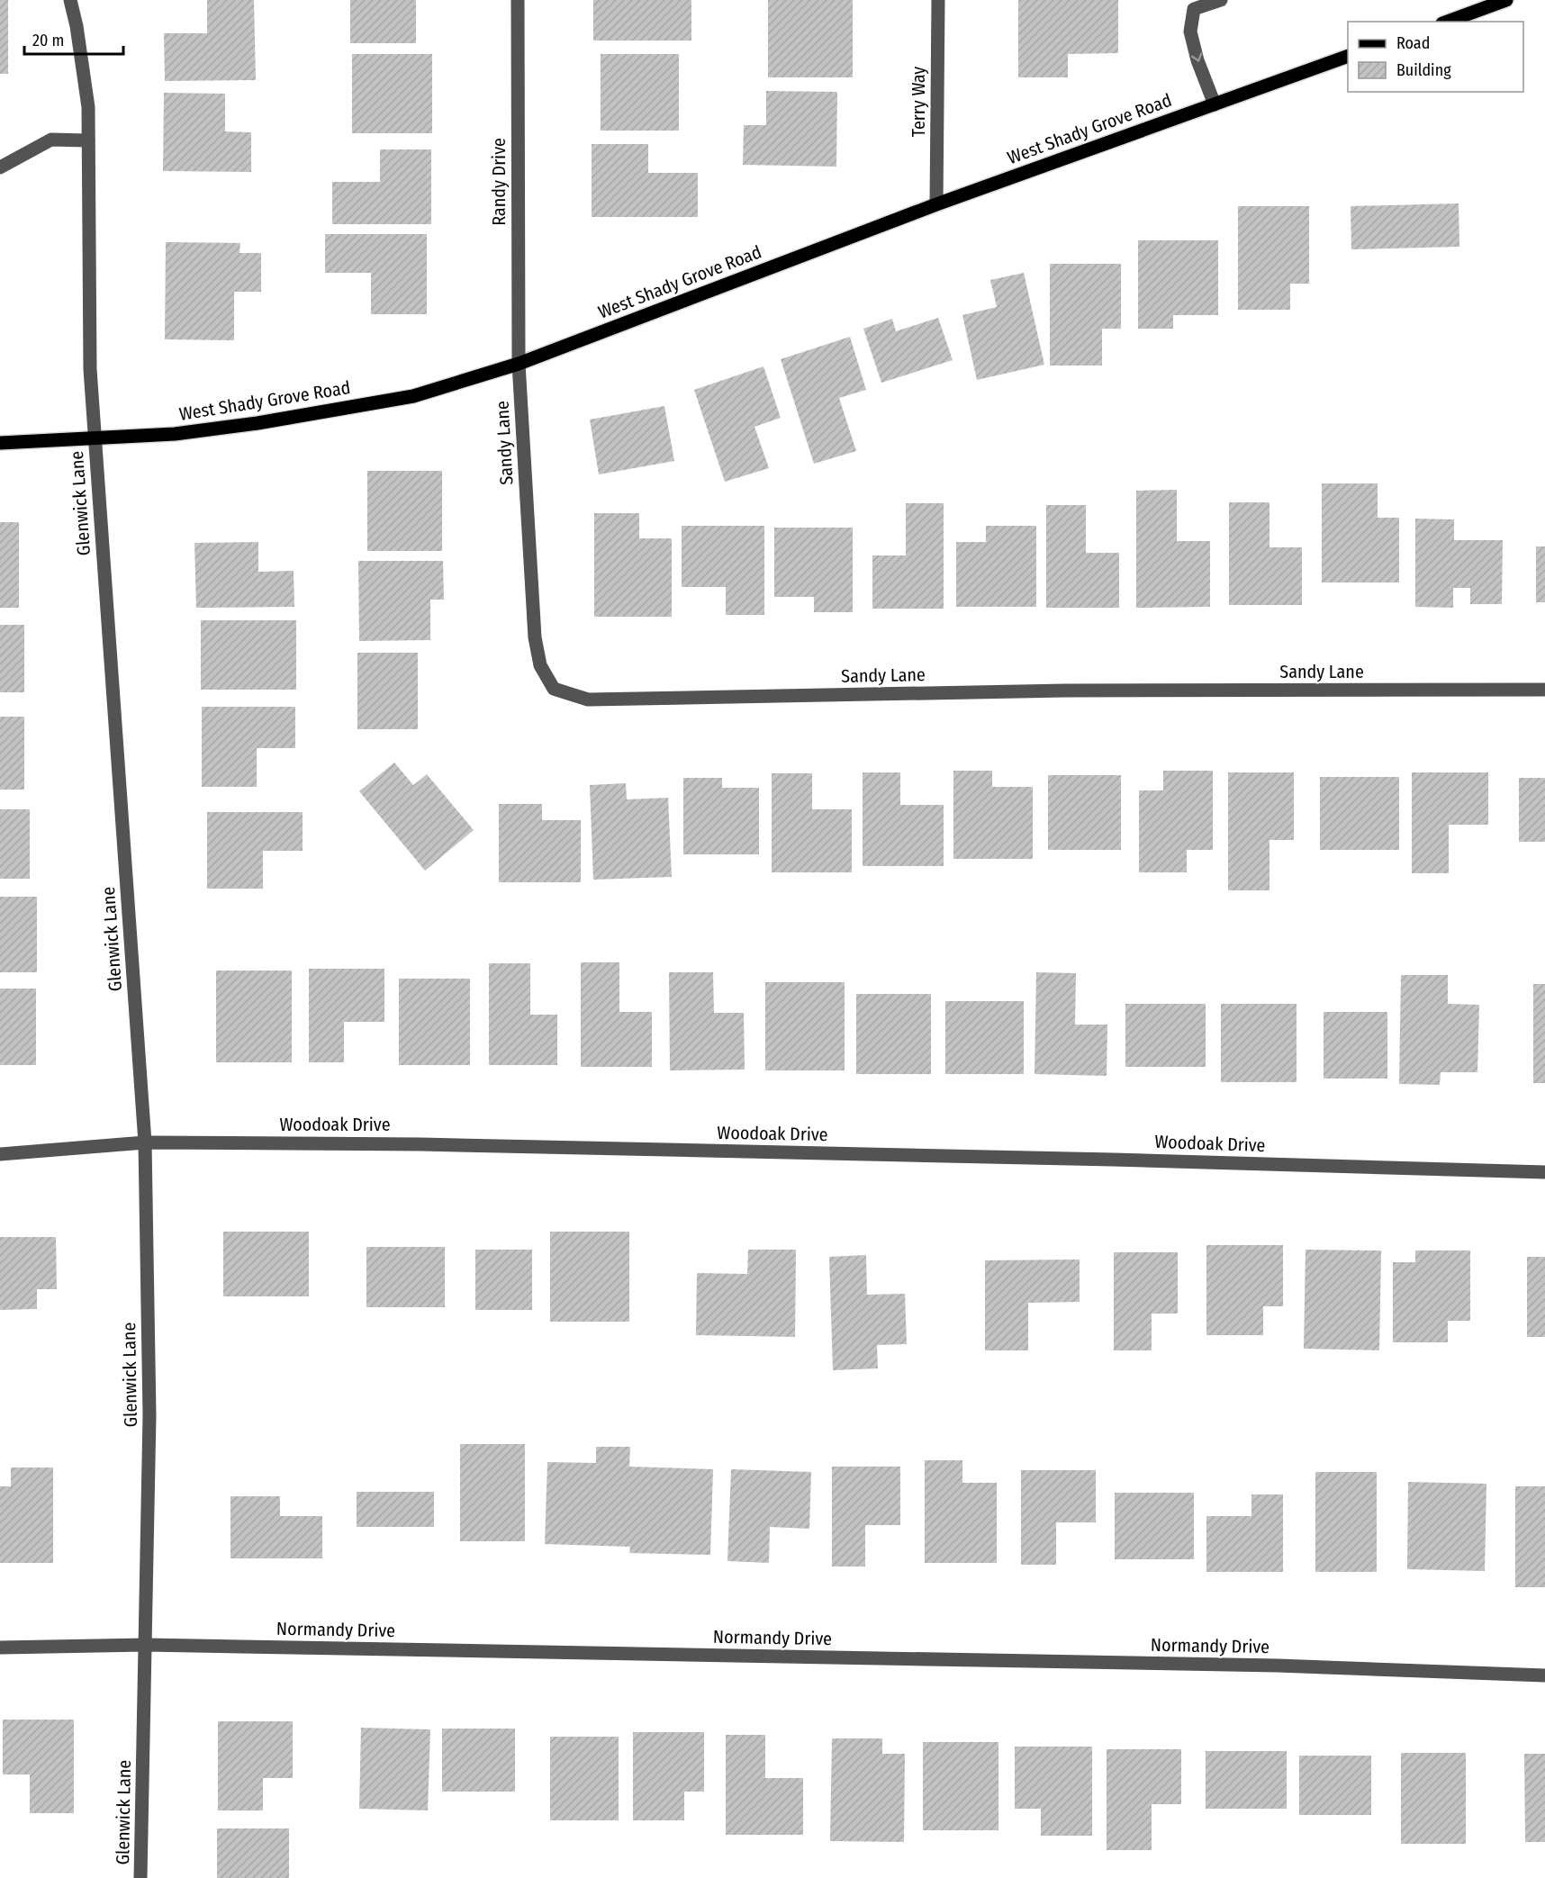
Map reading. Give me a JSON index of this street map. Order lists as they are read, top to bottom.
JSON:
{
  "streets": {
    "main road": ["West Shady Grove Road"],
    "street": [
      "Terry Way",
      "Randy Drive",
      "Sandy Lane",
      "Glenwick Lane",
      "Woodoak Drive",
      "Normandy Drive"
    ]
  },
  "crossings": [
    ["Terry Way", "West Shady Grove Road"],
    ["West Shady Grove Road", "Randy Drive"],
    ["West Shady Grove Road", "Sandy Lane"],
    ["West Shady Grove Road", "Glenwick Lane"],
    ["Randy Drive", "Sandy Lane"],
    ["Glenwick Lane", "Woodoak Drive"],
    ["Glenwick Lane", "Normandy Drive"]
  ],
  "legend": ["Road", "Building"],
  "scale_bar": "20 m"
}
